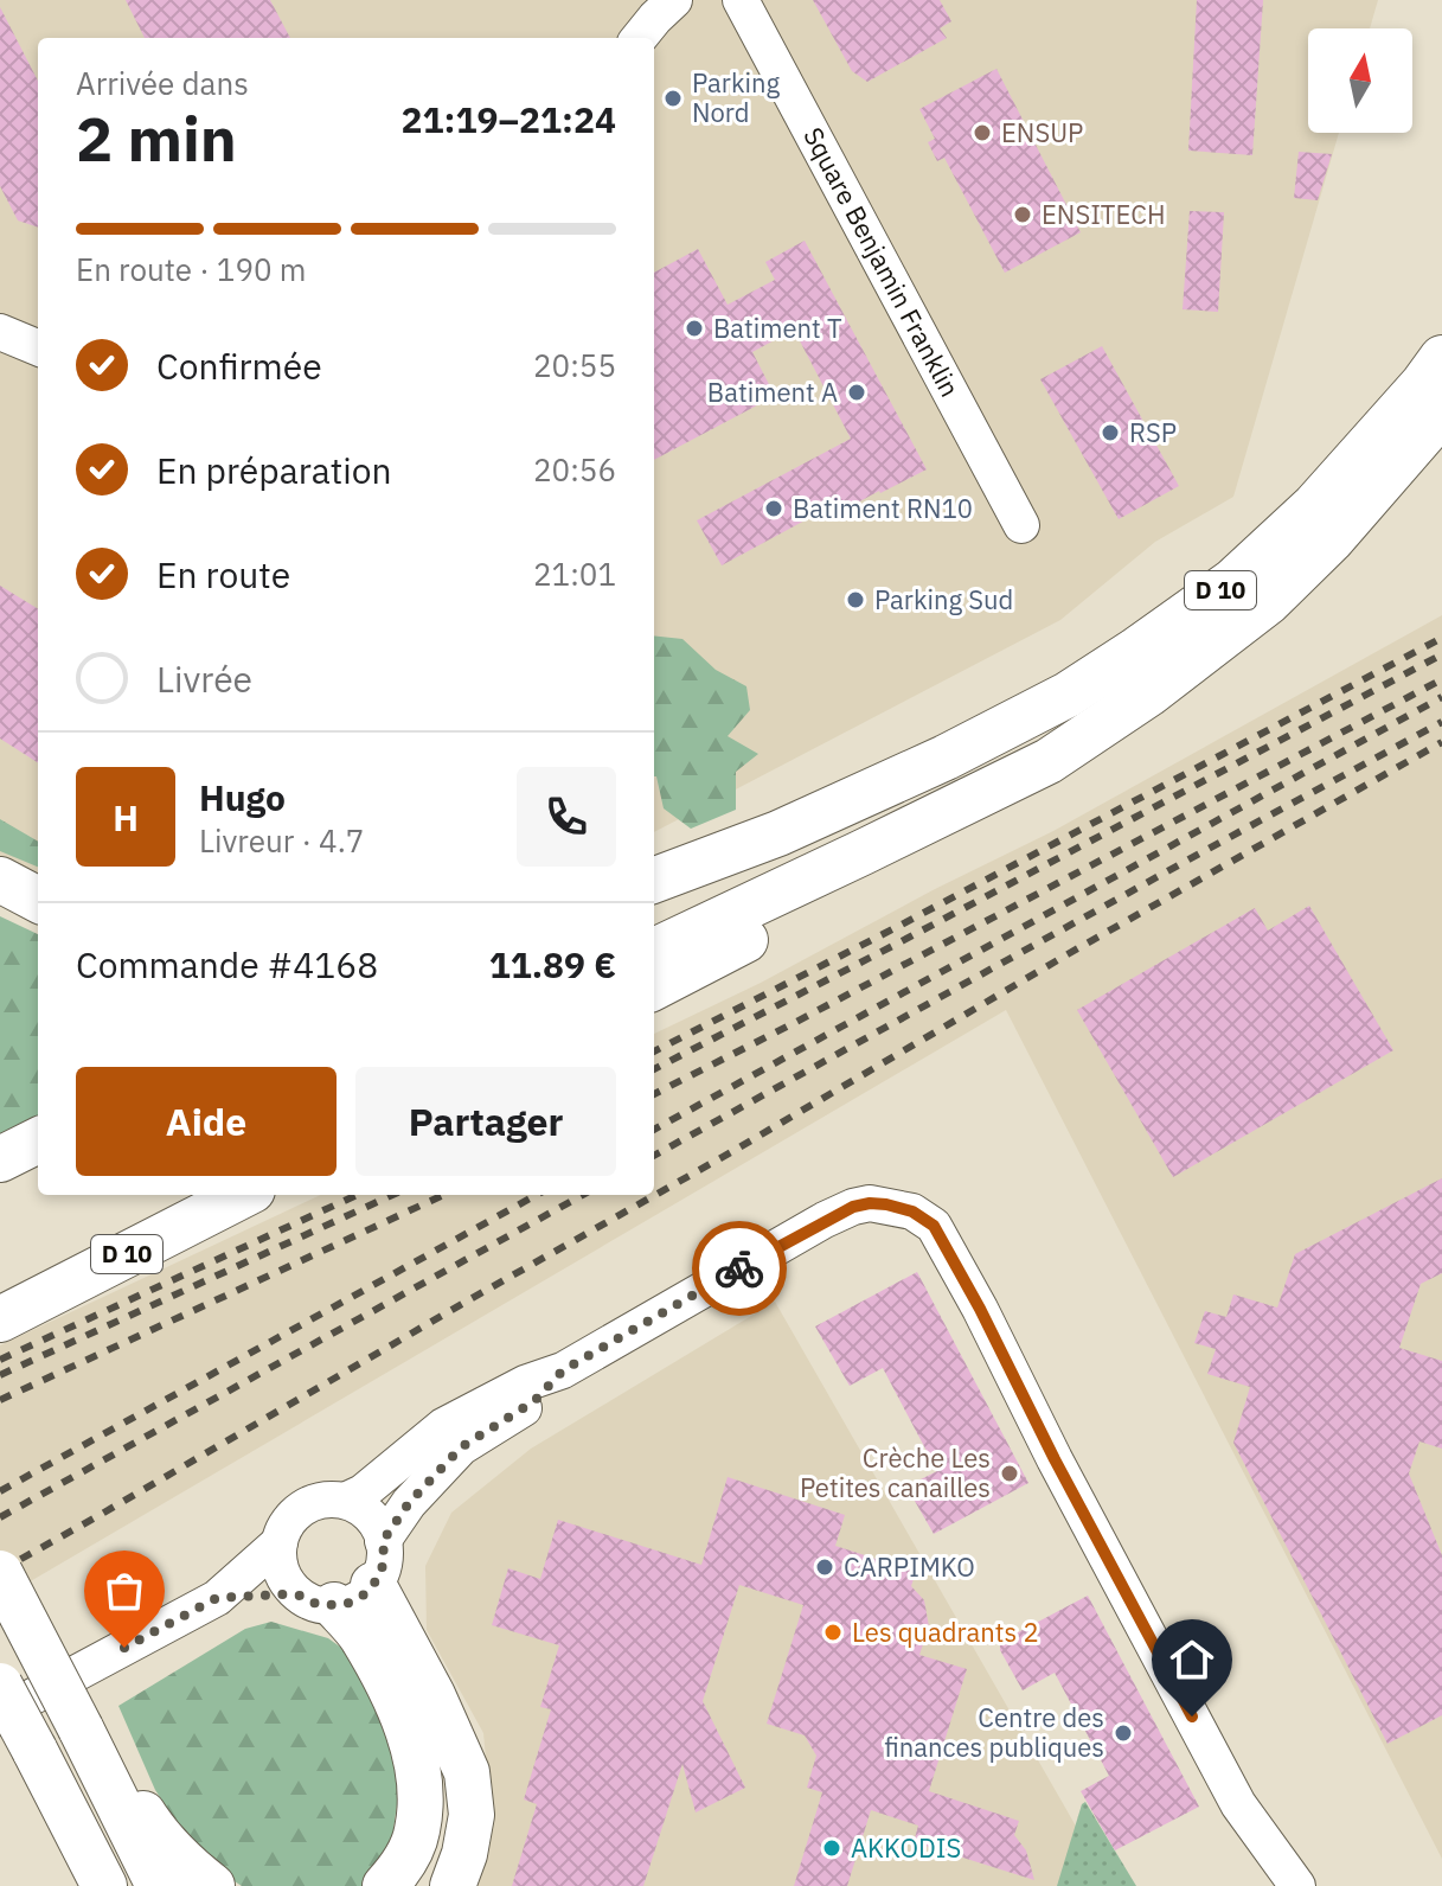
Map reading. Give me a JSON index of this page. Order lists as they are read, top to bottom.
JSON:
{
  "streets": {
    "main road": ["D 10"],
    "street": ["Square Benjamin Franklin"]
  },
  "places": [
    "Parking Nord",
    "ENSUP",
    "ENSITECH",
    "Batiment T",
    "Batiment A",
    "RSP",
    "Batiment RN10",
    "Parking Sud",
    "Crèche Les Petites canailles",
    "CARPIMKO",
    "Les quadrants 2",
    "Centre des finances publiques",
    "AKKODIS"
  ],
  "north": "top",
  "page": {
    "heading": ["2 min", "Arrivée dans", "21:19–21:24"],
    "panel": [
      "Hugo",
      "Livreur · 4.7",
      "Commande #4168",
      "11.89 €"
    ],
    "bar": "En route · 190 m",
    "list": [
      ["Confirmée", "20:55"],
      ["En préparation", "20:56"],
      ["En route", "21:01"],
      "Livrée"
    ],
    "round": "H",
    "buttons": ["Aide", "Partager"]
  }
}
